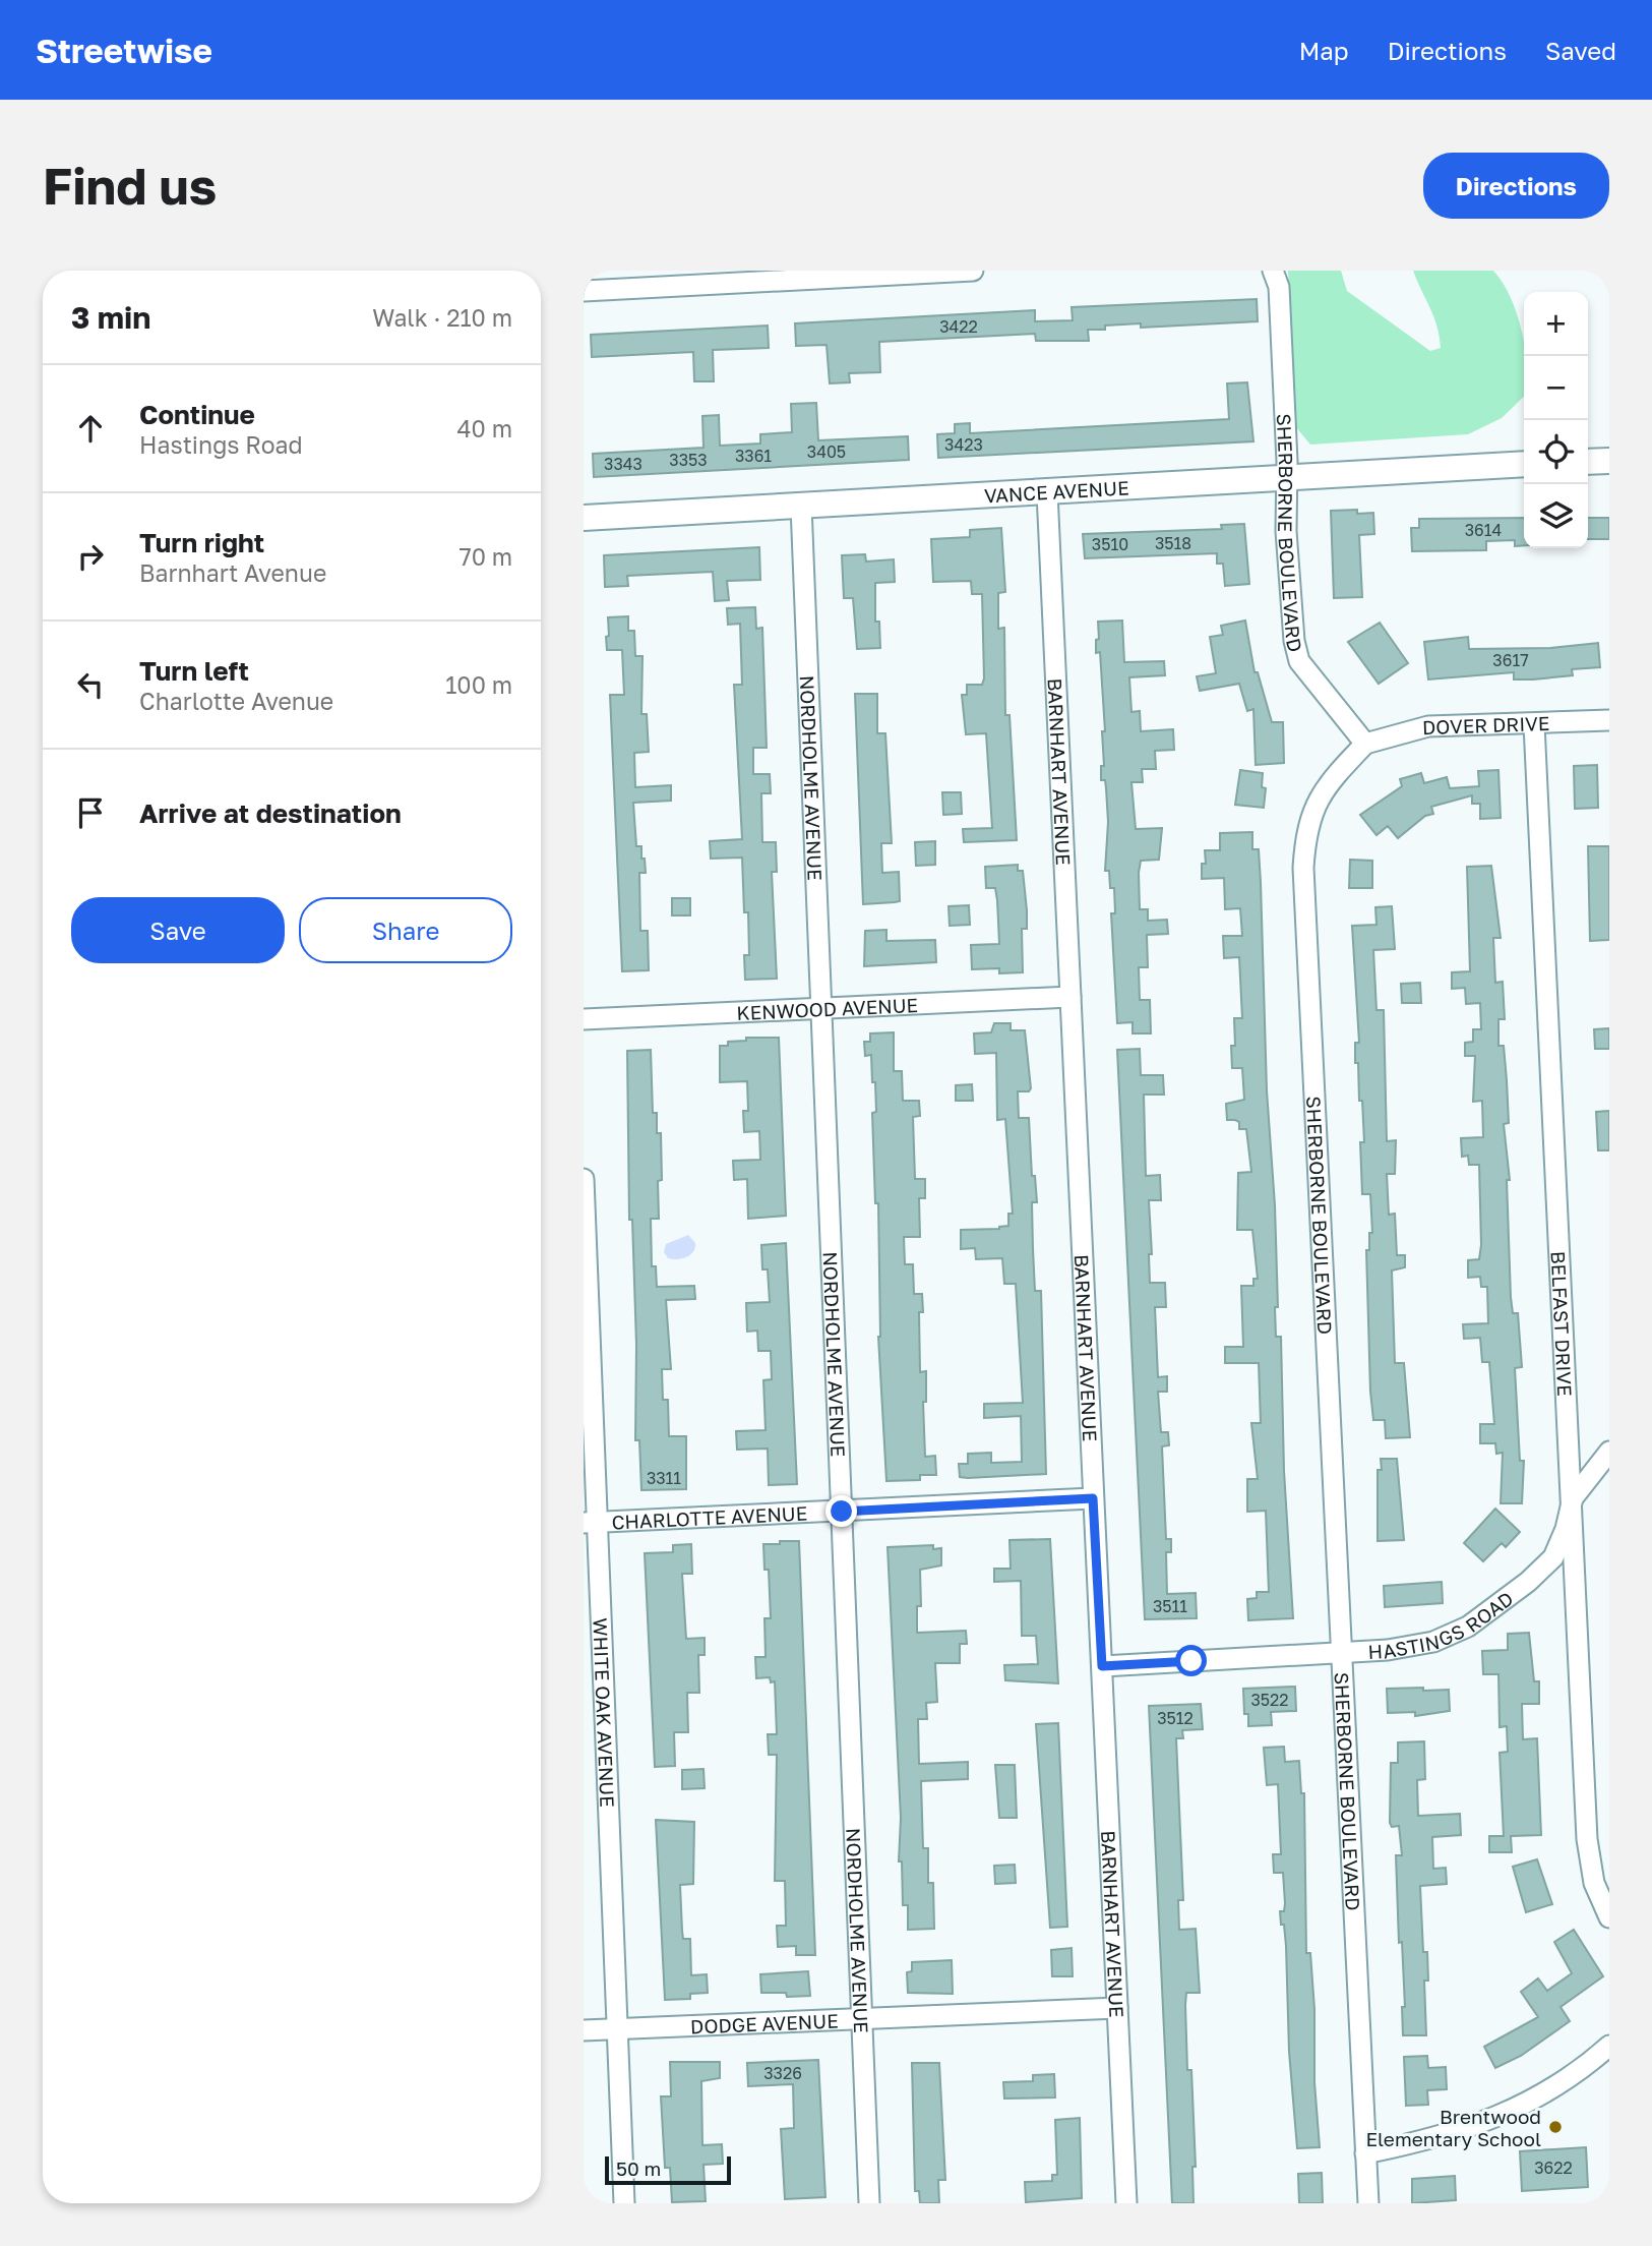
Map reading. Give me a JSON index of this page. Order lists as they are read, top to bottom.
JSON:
{
  "streets": {
    "street": [
      "VANCE AVENUE",
      "SHERBORNE BOULEVARD",
      "DOVER DRIVE",
      "BARNHART AVENUE",
      "NORDHOLME AVENUE",
      "KENWOOD AVENUE",
      "BELFAST DRIVE",
      "CHARLOTTE AVENUE",
      "HASTINGS ROAD",
      "WHITE OAK AVENUE",
      "DODGE AVENUE"
    ]
  },
  "crossings": [
    ["VANCE AVENUE", "SHERBORNE BOULEVARD"],
    ["VANCE AVENUE", "BARNHART AVENUE"],
    ["VANCE AVENUE", "NORDHOLME AVENUE"],
    ["SHERBORNE BOULEVARD", "DOVER DRIVE"],
    ["SHERBORNE BOULEVARD", "HASTINGS ROAD"],
    ["DOVER DRIVE", "BELFAST DRIVE"],
    ["BARNHART AVENUE", "KENWOOD AVENUE"],
    ["BARNHART AVENUE", "CHARLOTTE AVENUE"],
    ["BARNHART AVENUE", "HASTINGS ROAD"],
    ["BARNHART AVENUE", "DODGE AVENUE"],
    ["NORDHOLME AVENUE", "KENWOOD AVENUE"],
    ["NORDHOLME AVENUE", "CHARLOTTE AVENUE"],
    ["NORDHOLME AVENUE", "DODGE AVENUE"],
    ["BELFAST DRIVE", "HASTINGS ROAD"],
    ["CHARLOTTE AVENUE", "WHITE OAK AVENUE"],
    ["WHITE OAK AVENUE", "DODGE AVENUE"]
  ],
  "places": ["Brentwood Elementary School"],
  "house_numbers": [
    "3422",
    "3423",
    "3405",
    "3361",
    "3353",
    "3343",
    "3614",
    "3518",
    "3510",
    "3617",
    "3311",
    "3511",
    "3522",
    "3512",
    "3326",
    "3622"
  ],
  "scale_bar": "50 m",
  "page": {
    "header": "Streetwise",
    "nav": ["Map", "Directions", "Saved"],
    "buttons": [
      "Directions",
      ["Save", "Share"]
    ],
    "title": "Find us",
    "heading": ["3 min", "Walk · 210 m"],
    "map_buttons": ["+", "−"],
    "list": [
      ["Continue", "Hastings Road", "40 m"],
      ["Turn right", "Barnhart Avenue", "70 m"],
      ["Turn left", "Charlotte Avenue", "100 m"],
      "Arrive at destination"
    ],
    "scale": "50 m"
  }
}
